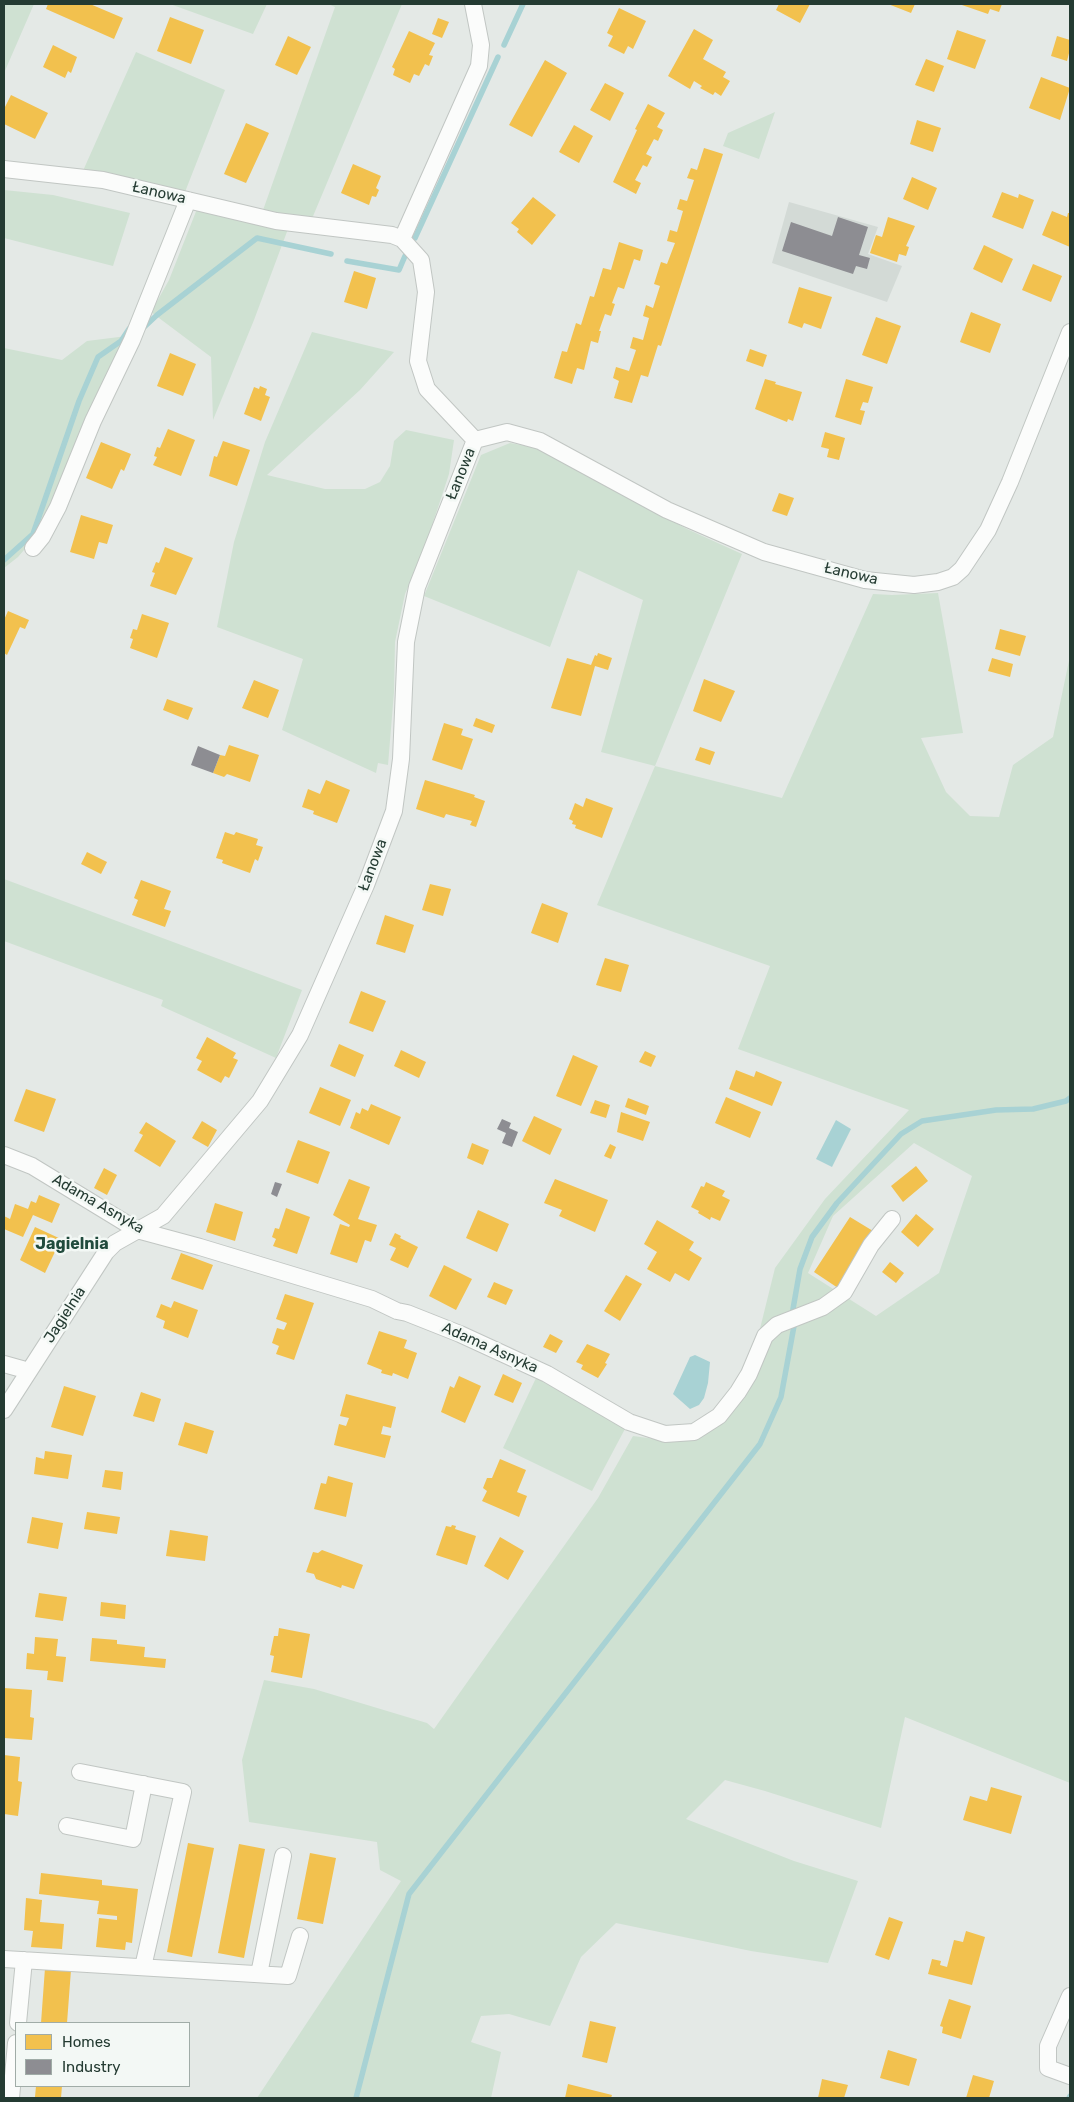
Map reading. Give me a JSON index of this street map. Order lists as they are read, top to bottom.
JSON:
{
  "streets": {
    "street": ["Łanowa", "Adama Asnyka", "Jagielnia"]
  },
  "crossings": [
    ["Łanowa", "Adama Asnyka"],
    ["Łanowa", "Jagielnia"],
    ["Adama Asnyka", "Jagielnia"]
  ],
  "districts": ["Jagielnia"],
  "legend": ["Homes", "Industry"]
}
